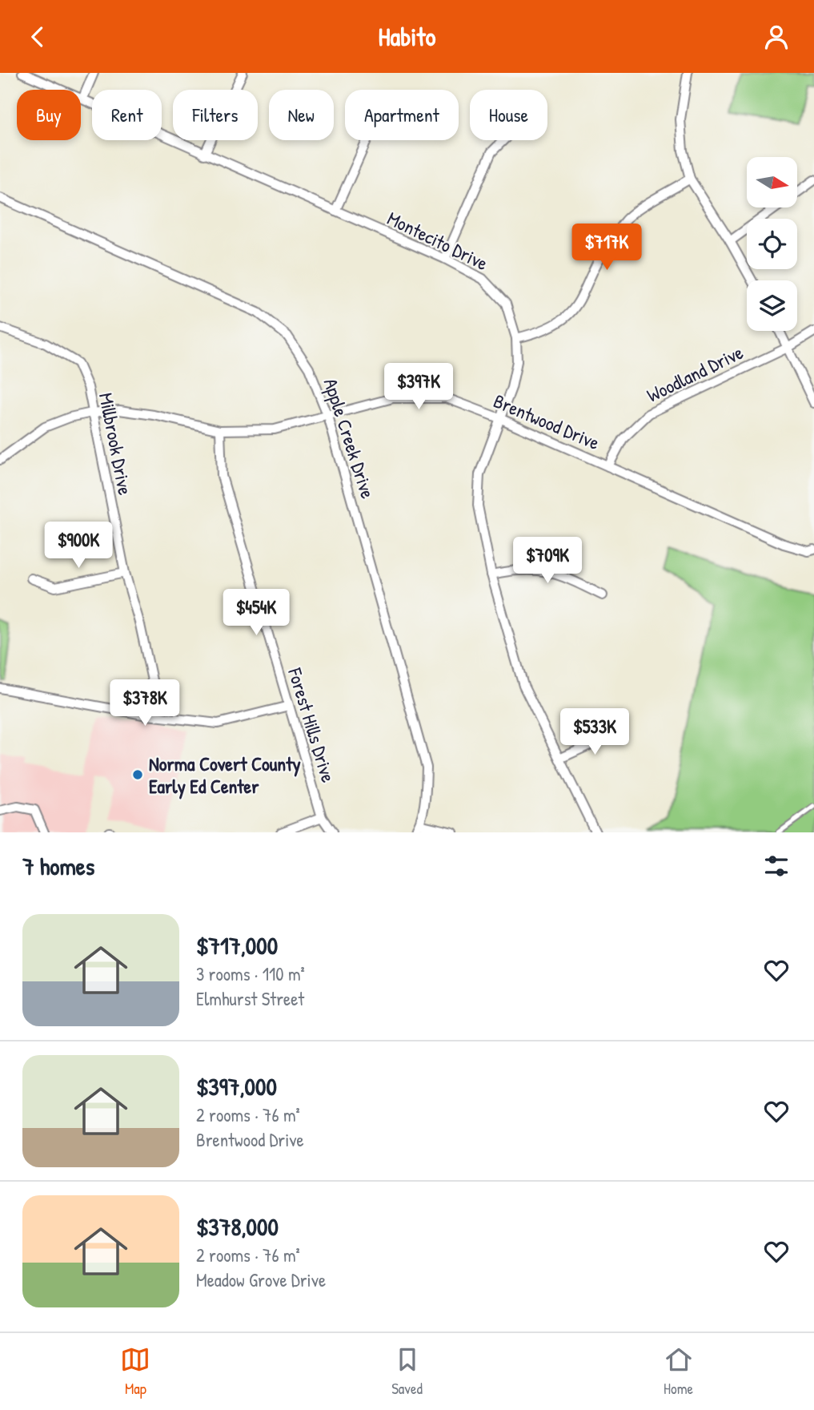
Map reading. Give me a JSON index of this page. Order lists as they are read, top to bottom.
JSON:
{
  "streets": {
    "street": [
      "Montecito Drive",
      "Woodland Drive",
      "Brentwood Drive",
      "Apple Creek Drive",
      "Millbrook Drive",
      "Forest Hills Drive"
    ]
  },
  "crossings": [
    ["Montecito Drive", "Brentwood Drive"],
    ["Woodland Drive", "Brentwood Drive"],
    ["Brentwood Drive", "Apple Creek Drive"],
    ["Brentwood Drive", "Millbrook Drive"],
    ["Brentwood Drive", "Forest Hills Drive"]
  ],
  "places": ["Norma Covert County Early Ed Center"],
  "north": "right",
  "page": {
    "header": "Habito",
    "chip": [
      "Buy",
      "Rent",
      "Filters",
      "New",
      "Apartment",
      "House"
    ],
    "price": [
      "$717K",
      "$397K",
      "$900K",
      "$709K",
      "$454K",
      "$378K",
      "$533K"
    ],
    "heading": "7 homes",
    "list": [
      {
        "name": "$717,000",
        "note": "3 rooms · 110 m² · Elmhurst Street"
      },
      {
        "name": "$397,000",
        "note": "2 rooms · 76 m² · Brentwood Drive"
      },
      {
        "name": "$378,000",
        "note": "2 rooms · 76 m² · Meadow Grove Drive"
      }
    ],
    "tabs": ["Map", "Saved", "Home"]
  }
}
